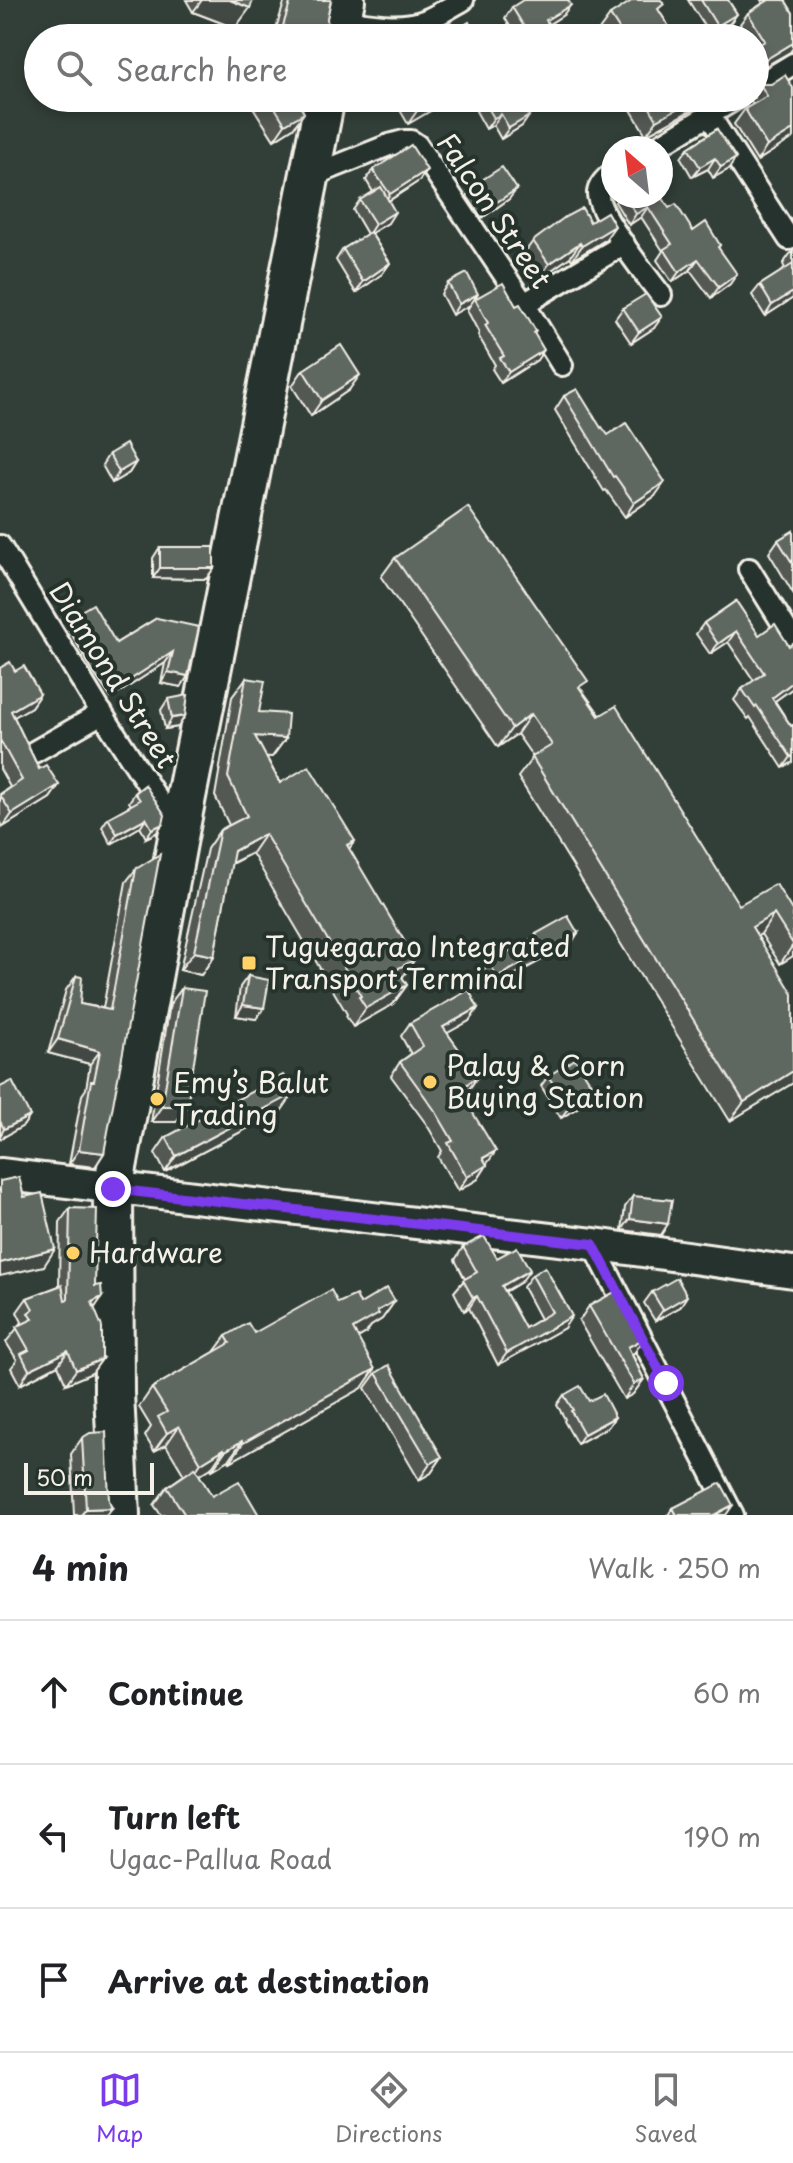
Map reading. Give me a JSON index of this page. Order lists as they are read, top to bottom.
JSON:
{
  "streets": {
    "street": ["Falcon Street", "Diamond Street"]
  },
  "places": {
    "transit": ["Tuguegarao Integrated Transport Terminal"],
    "other": ["Palay & Corn Buying Station", "Emy’s Balut Trading", "Hardware"]
  },
  "scale_bar": "50 m",
  "north": "top left",
  "page": {
    "search": "Search here",
    "scale": "50 m",
    "heading": ["4 min", "Walk · 250 m"],
    "list": [
      ["Continue", "60 m"],
      ["Turn left", "Ugac-Pallua Road", "190 m"],
      "Arrive at destination"
    ],
    "nav": ["Map", "Directions", "Saved"]
  }
}
